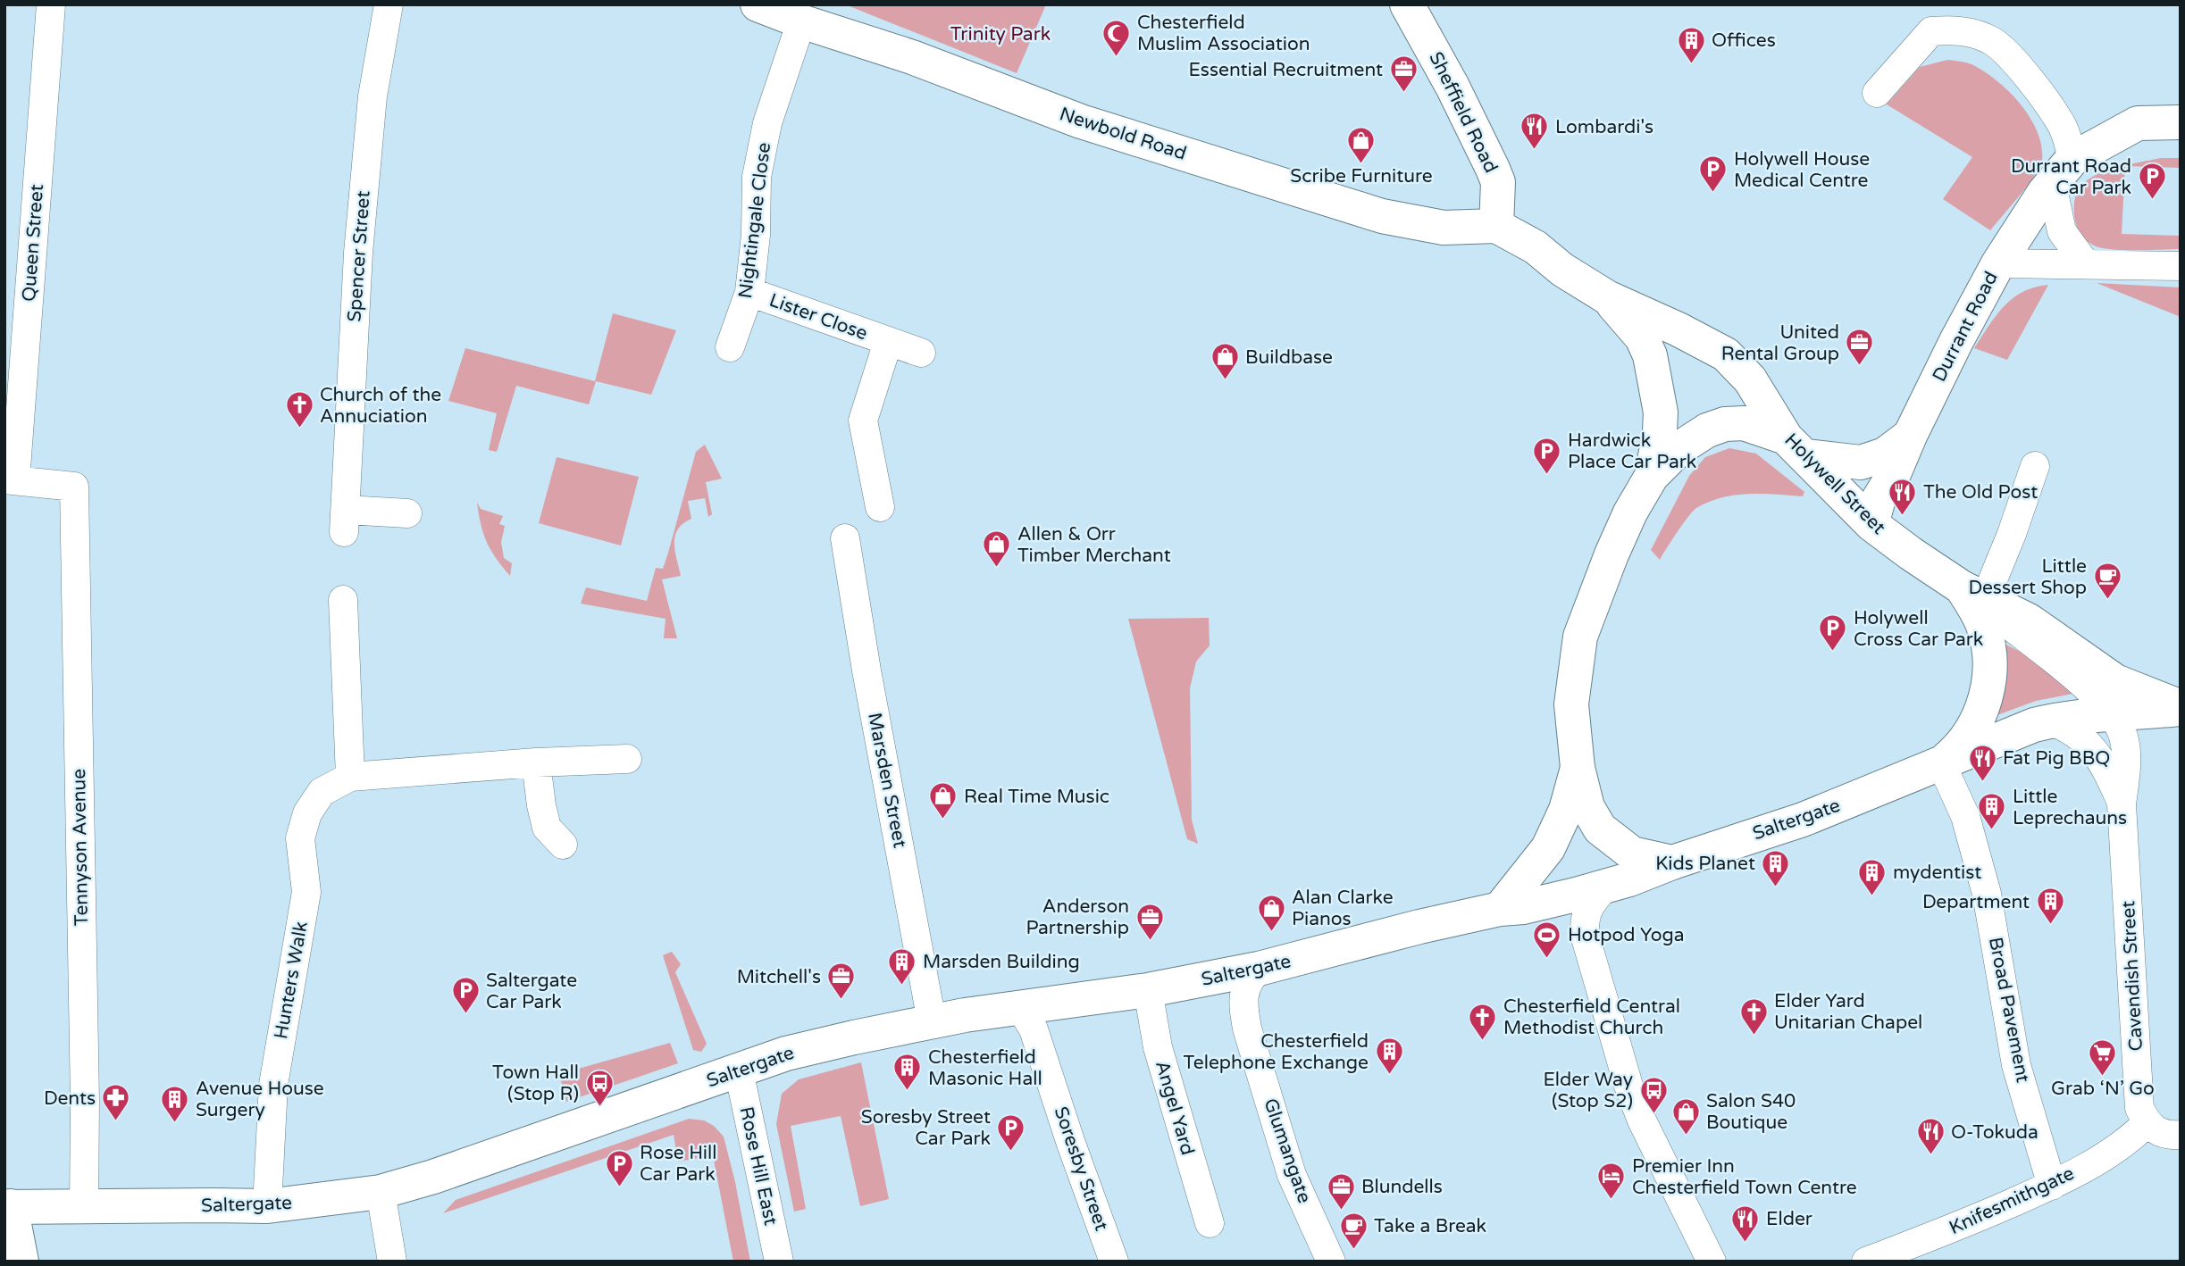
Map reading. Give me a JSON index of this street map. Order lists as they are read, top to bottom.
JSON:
{
  "streets": {
    "main road": [
      "Sheffield Road",
      "Newbold Road",
      "Durrant Road",
      "Holywell Street",
      "Saltergate"
    ],
    "street": [
      "Nightingale Close",
      "Queen Street",
      "Spencer Street",
      "Lister Close",
      "Marsden Street",
      "Tennyson Avenue",
      "Cavendish Street",
      "Hunters Walk",
      "Broad Pavement",
      "Angel Yard",
      "Glumangate",
      "Rose Hill East",
      "Soresby Street",
      "Knifesmithgate"
    ]
  },
  "crossings": [
    ["Sheffield Road", "Newbold Road"],
    ["Sheffield Road", "Holywell Street"],
    ["Newbold Road", "Nightingale Close"],
    ["Newbold Road", "Holywell Street"],
    ["Nightingale Close", "Lister Close"],
    ["Queen Street", "Tennyson Avenue"],
    ["Durrant Road", "Holywell Street"],
    ["Holywell Street", "Saltergate"],
    ["Holywell Street", "Cavendish Street"],
    ["Marsden Street", "Saltergate"],
    ["Saltergate", "Tennyson Avenue"],
    ["Saltergate", "Cavendish Street"],
    ["Saltergate", "Hunters Walk"],
    ["Saltergate", "Broad Pavement"],
    ["Saltergate", "Angel Yard"],
    ["Saltergate", "Glumangate"],
    ["Saltergate", "Rose Hill East"],
    ["Saltergate", "Soresby Street"],
    ["Cavendish Street", "Knifesmithgate"],
    ["Broad Pavement", "Knifesmithgate"]
  ],
  "parks": ["Trinity Park"],
  "places": {
    "mosque": ["Chesterfield Muslim Association"],
    "building": [
      "Offices",
      "Little Leprechauns",
      "Kids Planet",
      "mydentist",
      "Department",
      "Marsden Building",
      "Chesterfield Telephone Exchange",
      "Chesterfield Masonic Hall",
      "Avenue House Surgery"
    ],
    "office": [
      "Essential Recruitment",
      "United Rental Group",
      "Anderson Partnership",
      "Mitchell's",
      "Blundells"
    ],
    "restaurant": [
      "Lombardi's",
      "The Old Post",
      "Fat Pig BBQ",
      "O-Tokuda",
      "Elder"
    ],
    "shop": [
      "Scribe Furniture",
      "Buildbase",
      "Allen & Orr Timber Merchant",
      "Real Time Music",
      "Alan Clarke Pianos",
      "Salon S40 Boutique"
    ],
    "parking": [
      "Holywell House Medical Centre",
      "Durrant Road Car Park",
      "Hardwick Place Car Park",
      "Holywell Cross Car Park",
      "Saltergate Car Park",
      "Soresby Street Car Park",
      "Rose Hill Car Park"
    ],
    "church": ["Church of the Annuciation", "Elder Yard Unitarian Chapel", "Chesterfield Central Methodist Church"],
    "cafe": ["Little Dessert Shop", "Take a Break"],
    "sports": ["Hotpod Yoga"],
    "supermarket": ["Grab ‘N’ Go"],
    "bus stop": ["Town Hall (Stop R)", "Elder Way (Stop S2)"],
    "pharmacy": ["Dents"],
    "hotel": ["Premier Inn Chesterfield Town Centre"]
  }
}
